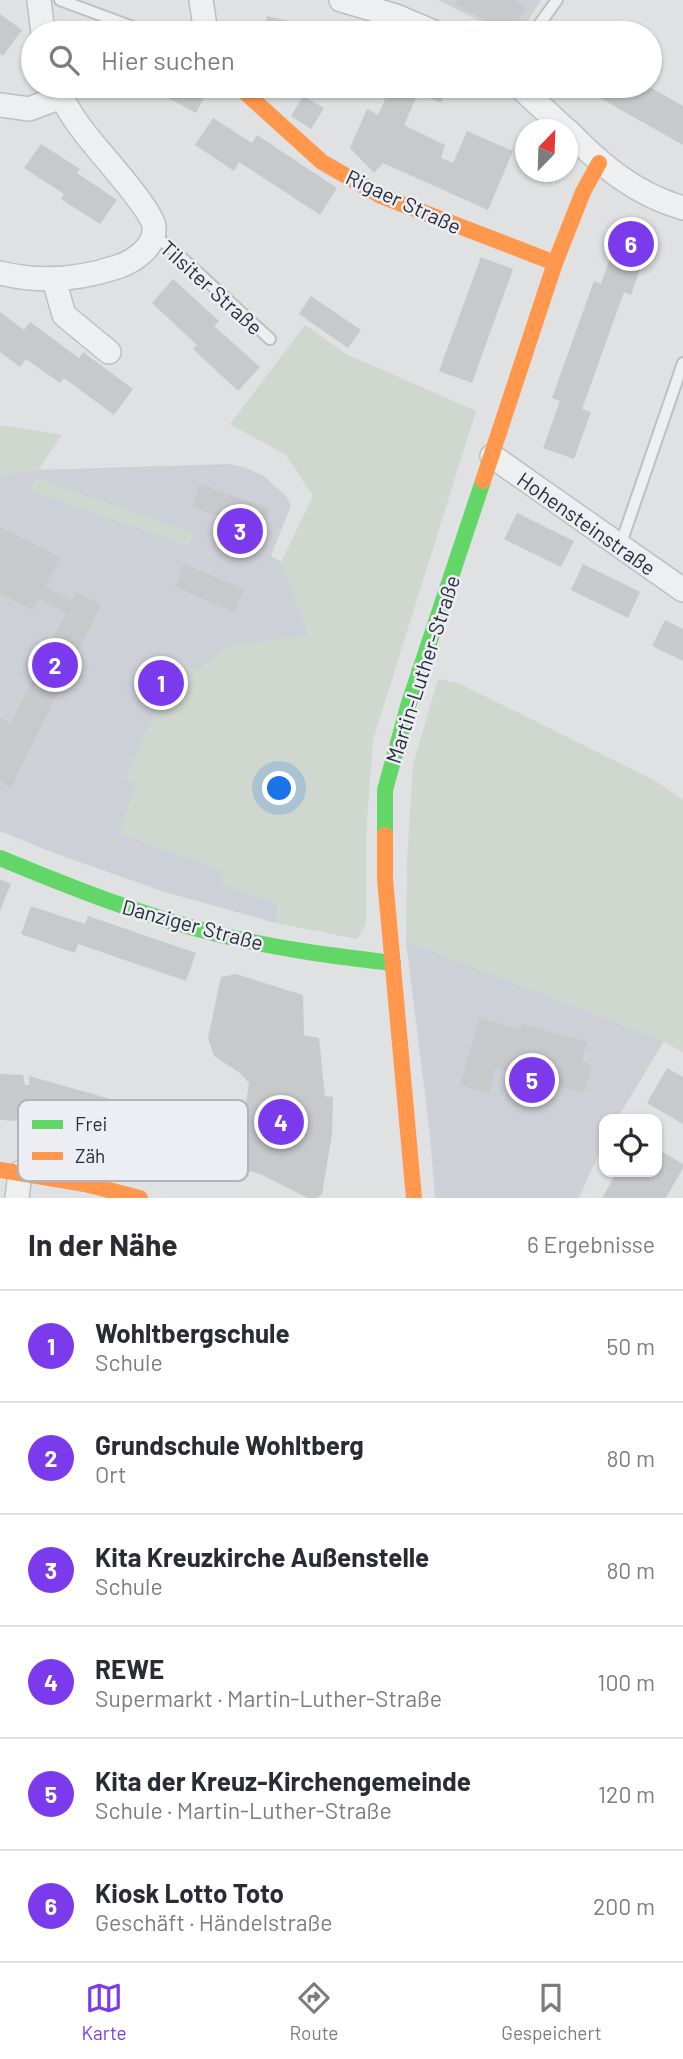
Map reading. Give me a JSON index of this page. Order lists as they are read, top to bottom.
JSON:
{
  "streets": {
    "street": [
      "Rigaer Straße",
      "Tilsiter Straße",
      "Hohensteinstraße",
      "Martin-Luther-Straße",
      "Danziger Straße"
    ]
  },
  "crossings": [
    ["Rigaer Straße", "Martin-Luther-Straße"],
    ["Hohensteinstraße", "Martin-Luther-Straße"],
    ["Martin-Luther-Straße", "Danziger Straße"]
  ],
  "legend": ["Frei", "Zäh"],
  "north": "top right",
  "page": {
    "search": "Hier suchen",
    "pins": [
      "6",
      "3",
      "2",
      "1",
      "5",
      "4"
    ],
    "heading": ["In der Nähe", "6 Ergebnisse"],
    "list": [
      {
        "mark": "1",
        "name": "Wohltbergschule",
        "note": "Schule",
        "value": "50 m"
      },
      {
        "mark": "2",
        "name": "Grundschule Wohltberg",
        "note": "Ort",
        "value": "80 m"
      },
      {
        "mark": "3",
        "name": "Kita Kreuzkirche Außenstelle",
        "note": "Schule",
        "value": "80 m"
      },
      {
        "mark": "4",
        "name": "REWE",
        "note": "Supermarkt · Martin-Luther-Straße",
        "value": "100 m"
      },
      {
        "mark": "5",
        "name": "Kita der Kreuz-Kirchengemeinde",
        "note": "Schule · Martin-Luther-Straße",
        "value": "120 m"
      },
      {
        "mark": "6",
        "name": "Kiosk Lotto Toto",
        "note": "Geschäft · Händelstraße",
        "value": "200 m"
      }
    ],
    "nav": ["Karte", "Route", "Gespeichert"]
  }
}
